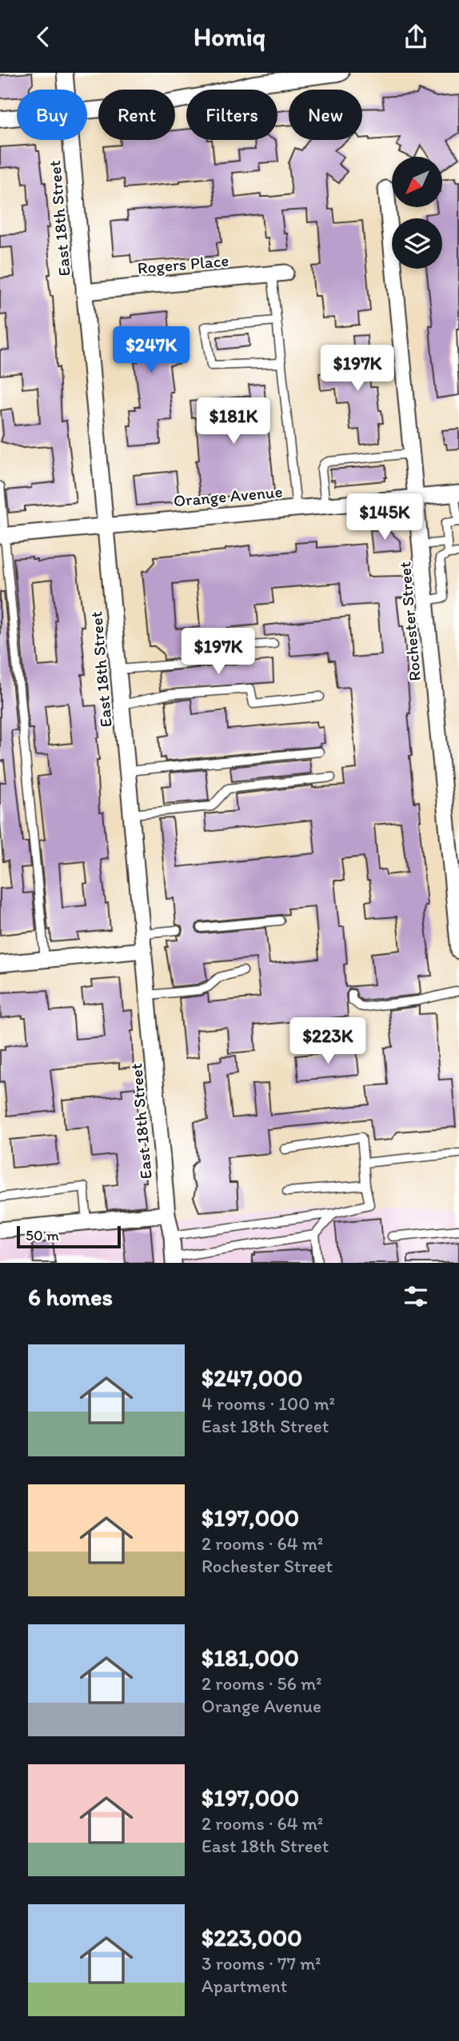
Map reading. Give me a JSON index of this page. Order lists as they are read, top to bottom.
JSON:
{
  "streets": {
    "street": [
      "East 18th Street",
      "Rogers Place",
      "Orange Avenue",
      "Rochester Street"
    ]
  },
  "crossings": [
    ["East 18th Street", "Rogers Place"],
    ["East 18th Street", "Orange Avenue"],
    ["Orange Avenue", "Rochester Street"]
  ],
  "scale_bar": "50 m",
  "north": "bottom left",
  "page": {
    "header": "Homiq",
    "chip": [
      "Buy",
      "Rent",
      "Filters",
      "New"
    ],
    "price": [
      "$247K",
      "$197K",
      "$181K",
      "$145K",
      "$197K",
      "$223K"
    ],
    "scale": "50 m",
    "heading": "6 homes",
    "list": [
      {
        "name": "$247,000",
        "note": "4 rooms · 100 m² · East 18th Street"
      },
      {
        "name": "$197,000",
        "note": "2 rooms · 64 m² · Rochester Street"
      },
      {
        "name": "$181,000",
        "note": "2 rooms · 56 m² · Orange Avenue"
      },
      {
        "name": "$197,000",
        "note": "2 rooms · 64 m² · East 18th Street"
      },
      {
        "name": "$223,000",
        "note": "3 rooms · 77 m² · Apartment"
      }
    ]
  }
}
